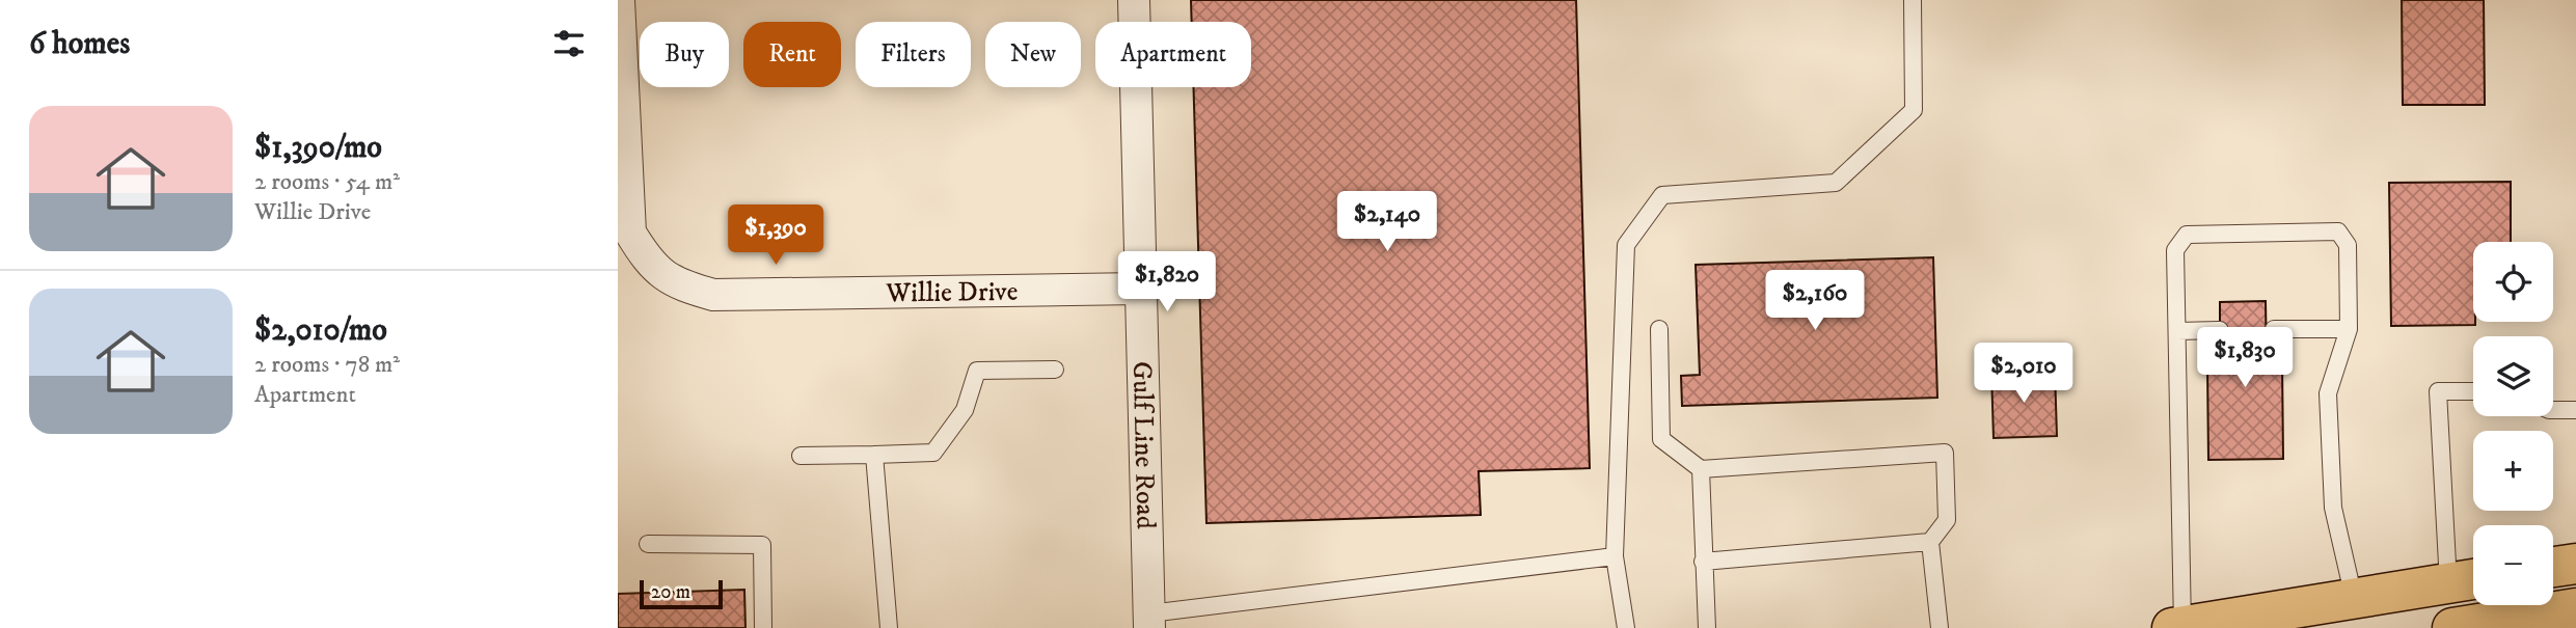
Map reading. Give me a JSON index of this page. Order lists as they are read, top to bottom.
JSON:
{
  "streets": {
    "street": ["Willie Drive", "Gulf Line Road"]
  },
  "crossings": [
    ["Willie Drive", "Gulf Line Road"]
  ],
  "scale_bar": "20 m",
  "page": {
    "heading": "6 homes",
    "chip": [
      "Buy",
      "Rent",
      "Filters",
      "New",
      "Apartment"
    ],
    "list": [
      {
        "name": "$1,390/mo",
        "note": "2 rooms · 54 m² · Willie Drive"
      },
      {
        "name": "$2,010/mo",
        "note": "2 rooms · 78 m² · Apartment"
      }
    ],
    "price": [
      "$2,140",
      "$1,390",
      "$1,820",
      "$2,160",
      "$1,830",
      "$2,010"
    ],
    "map_buttons": ["+", "−"],
    "scale": "20 m"
  }
}
